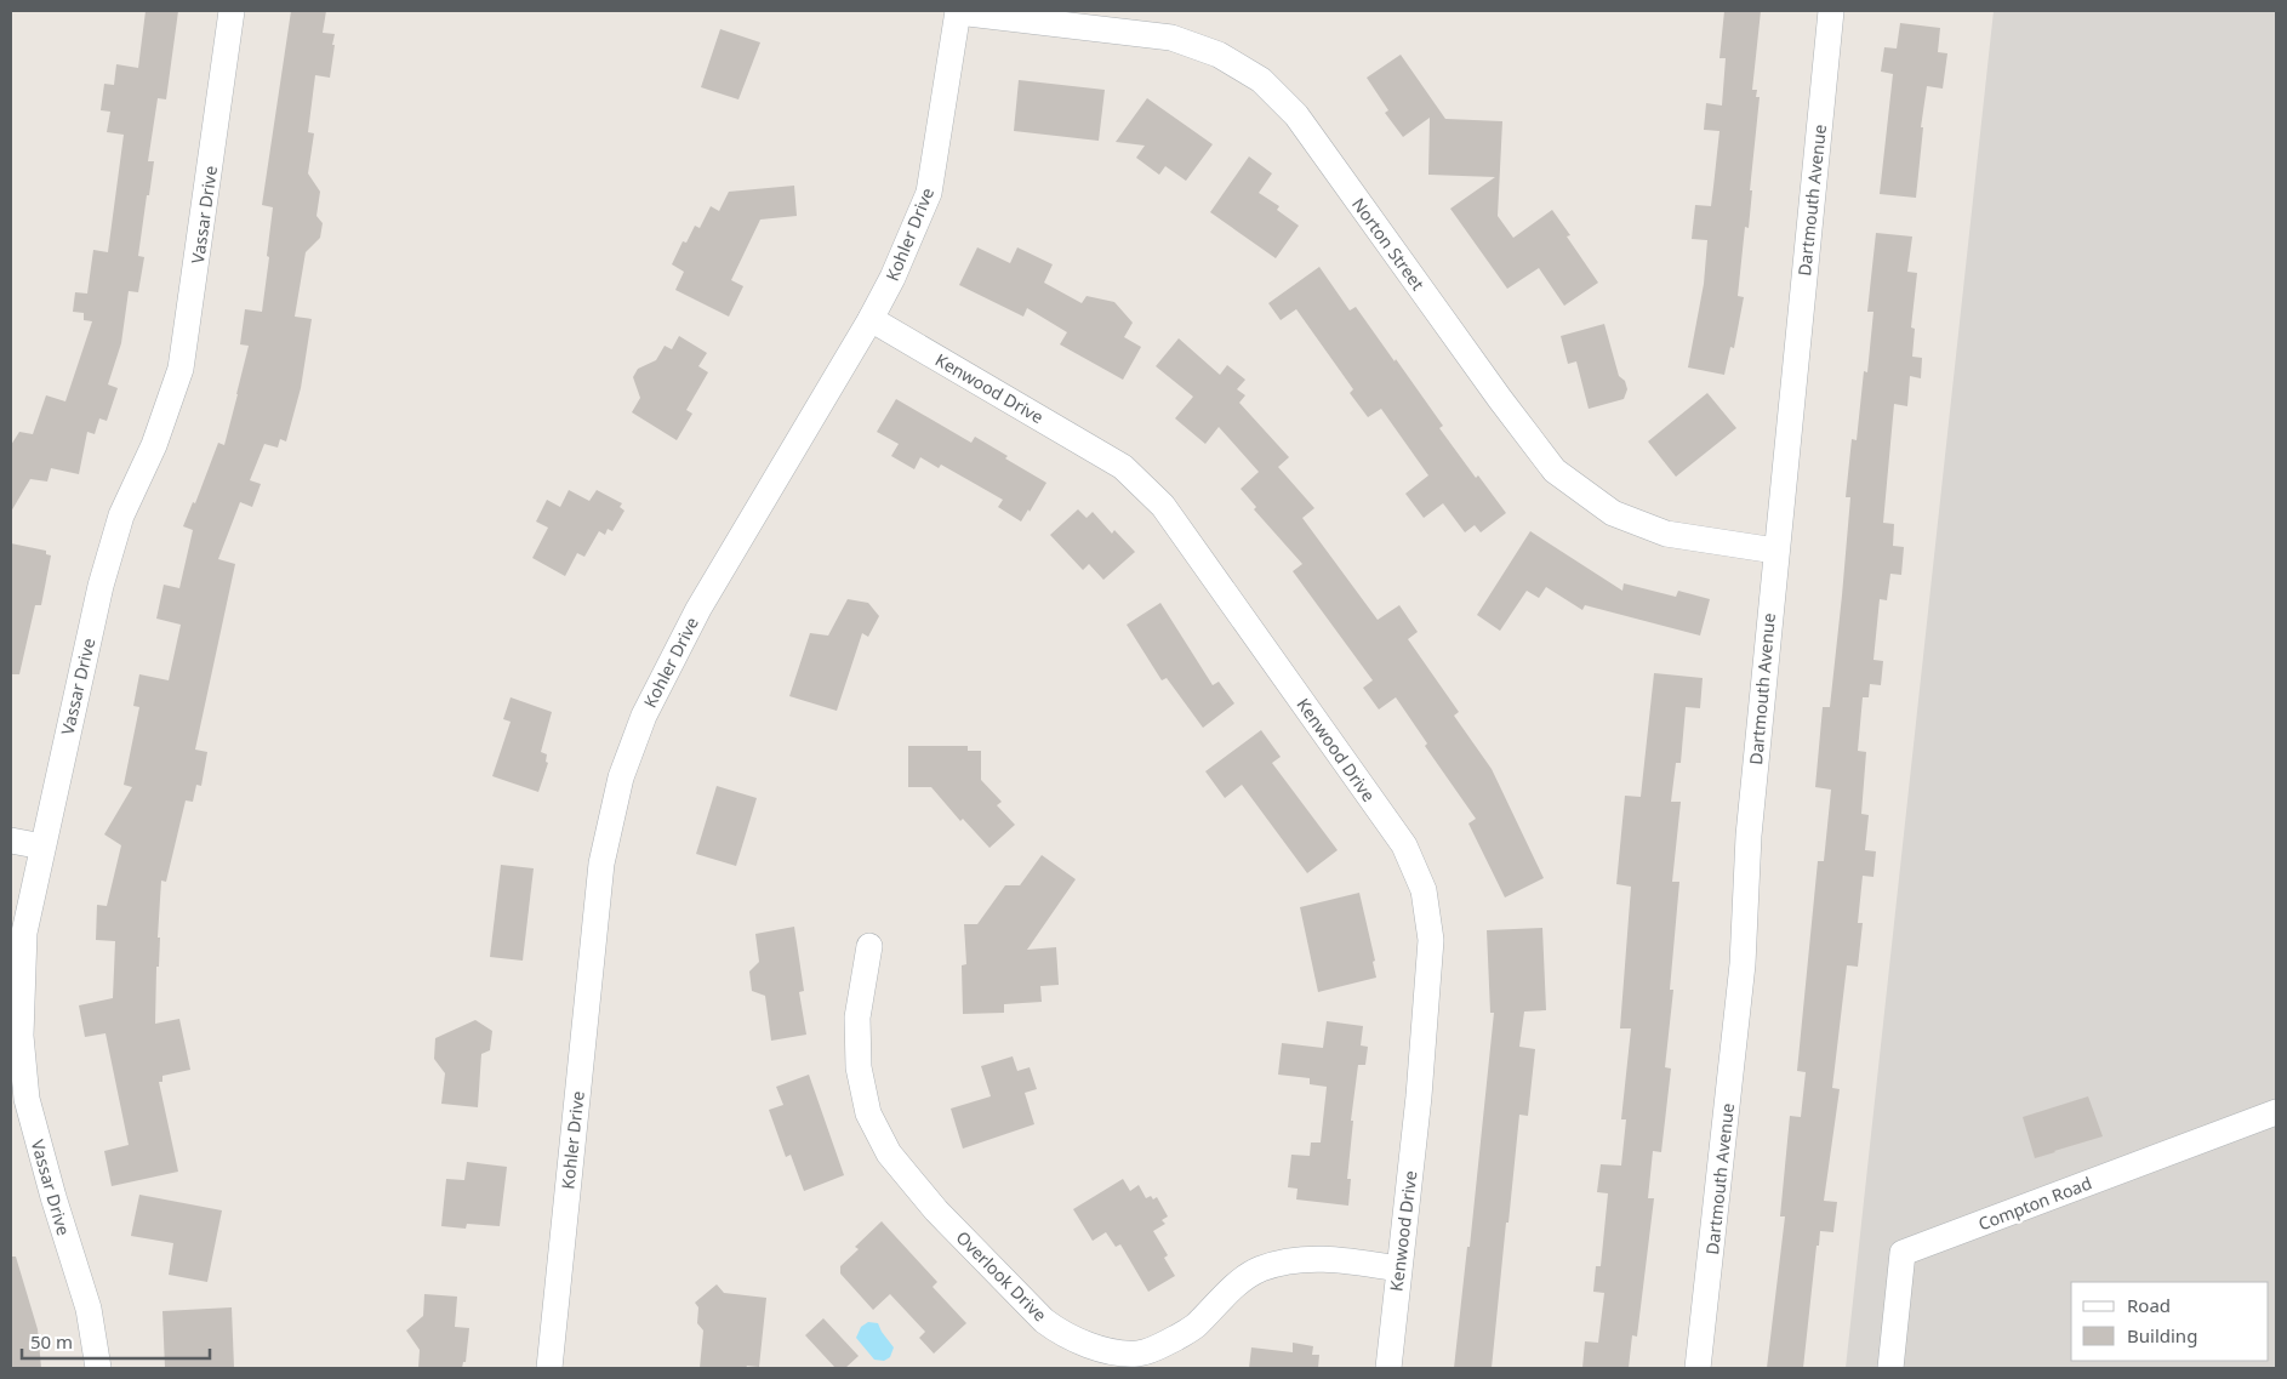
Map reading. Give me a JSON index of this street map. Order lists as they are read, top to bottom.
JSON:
{
  "streets": {
    "street": [
      "Dartmouth Avenue",
      "Vassar Drive",
      "Kohler Drive",
      "Norton Street",
      "Kenwood Drive",
      "Compton Road",
      "Overlook Drive"
    ]
  },
  "crossings": [
    ["Dartmouth Avenue", "Norton Street"],
    ["Kohler Drive", "Norton Street"],
    ["Kohler Drive", "Kenwood Drive"],
    ["Kenwood Drive", "Overlook Drive"]
  ],
  "legend": ["Road", "Building"],
  "scale_bar": "50 m"
}
